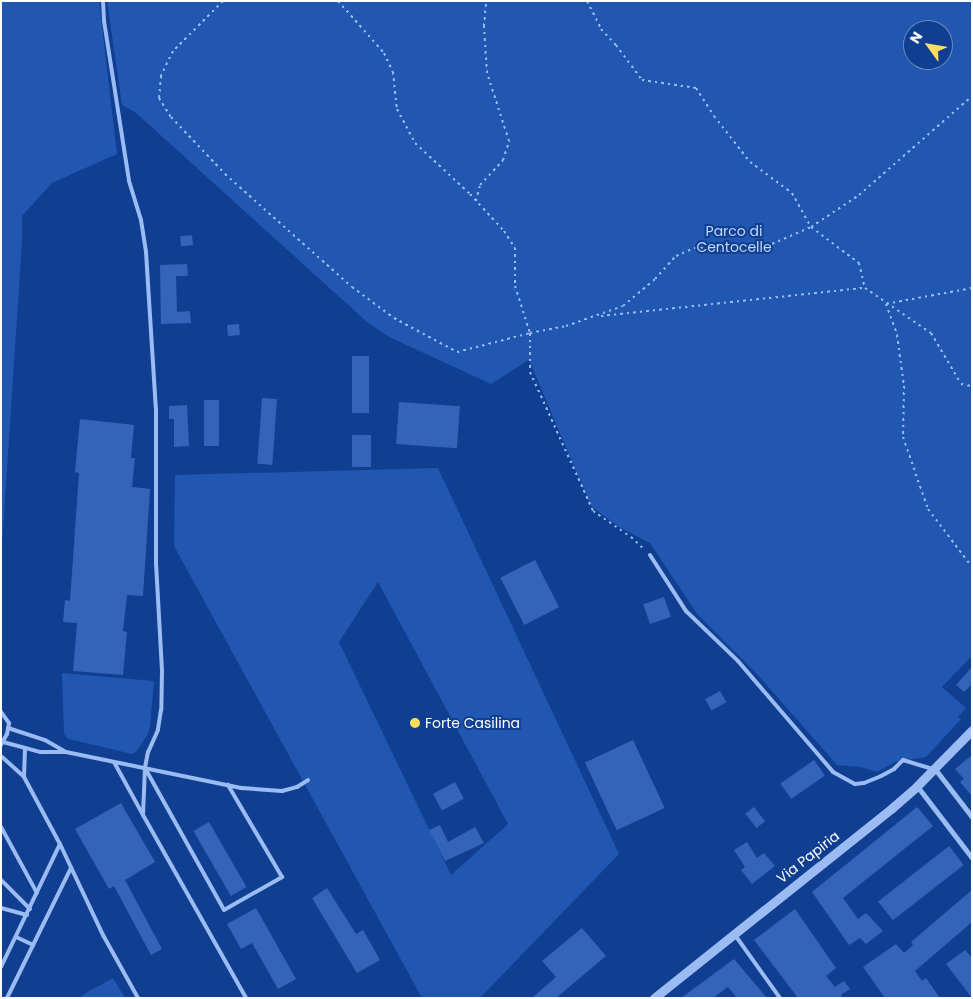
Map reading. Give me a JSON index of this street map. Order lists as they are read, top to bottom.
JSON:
{
  "streets": {
    "street": ["Via Papiria"]
  },
  "parks": ["Parco di Centocelle"],
  "places": ["Forte Casilina"],
  "north": "top left"
}
